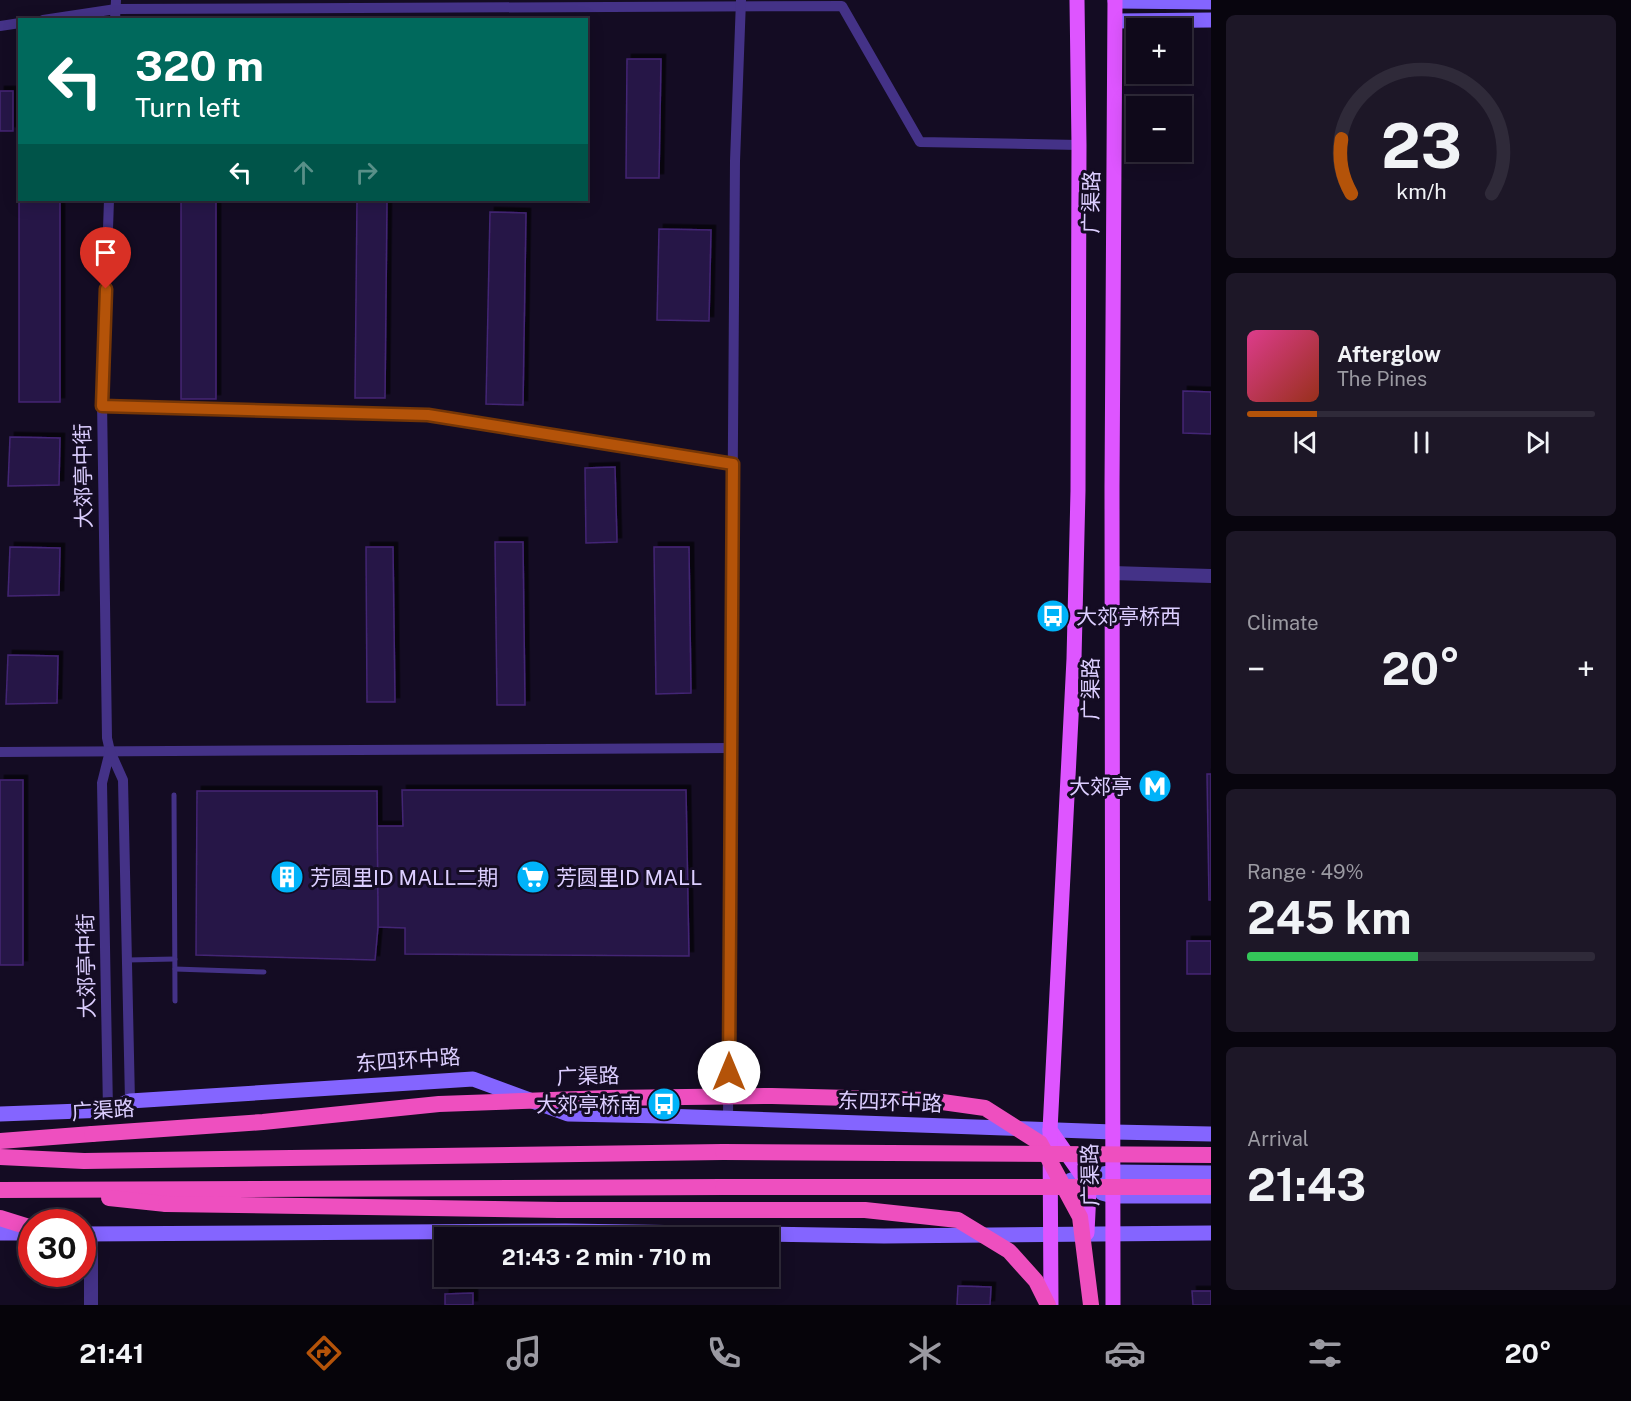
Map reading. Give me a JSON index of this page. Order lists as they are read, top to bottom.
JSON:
{
  "streets": {
    "highway": ["广渠路"],
    "main road": ["东四环中路"],
    "street": ["大郊亭中街"]
  },
  "crossings": [
    ["广渠路", "东四环中路"],
    ["大郊亭中街", "东四环中路"]
  ],
  "places": {
    "bus stop": ["大郊亭桥西", "大郊亭桥南"],
    "metro station": ["大郊亭"],
    "building": ["芳圆里ID MALL二期"],
    "supermarket": ["芳圆里ID MALL"]
  },
  "page": {
    "map_buttons": ["+", "−"],
    "turn": ["320 m", "Turn left"],
    "song": ["Afterglow", "The Pines"],
    "tile": [
      "Climate",
      ["Range · 49%", "245 km"],
      ["Arrival", "21:43"]
    ],
    "heat": ["−", "20°", "+"],
    "limit": "30",
    "trip": "21:43 · 2 min · 710 m",
    "tabs": ["21:41", "20°"],
    "gauge": ["23", "km/h"]
  }
}
